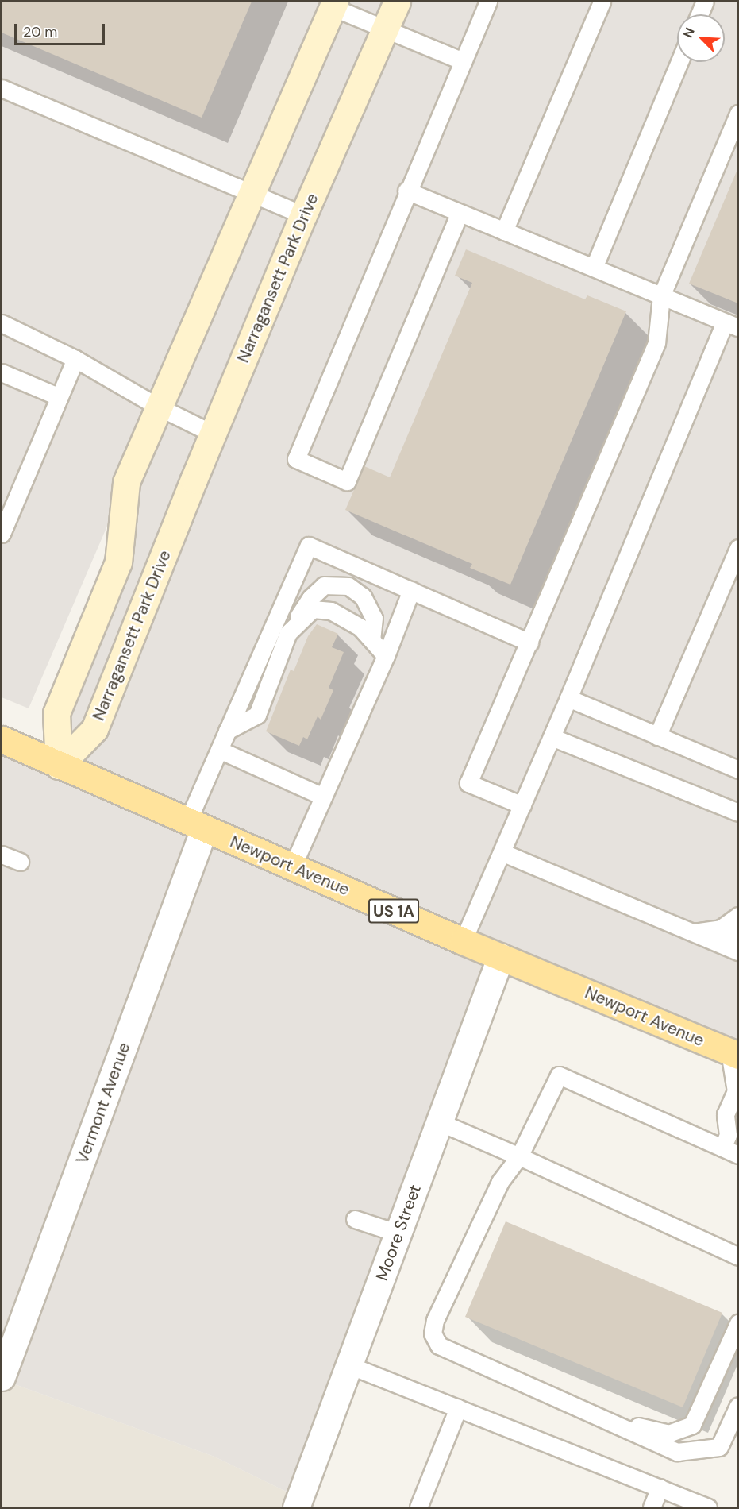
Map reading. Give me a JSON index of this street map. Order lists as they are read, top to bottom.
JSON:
{
  "streets": {
    "main road": ["Newport Avenue", "US 1A"],
    "street": ["Narragansett Park Drive", "Vermont Avenue", "Moore Street"]
  },
  "crossings": [
    ["Narragansett Park Drive", "Newport Avenue"],
    ["Newport Avenue", "Vermont Avenue"],
    ["Newport Avenue", "Moore Street"]
  ],
  "scale_bar": "20 m",
  "north": "top left"
}
